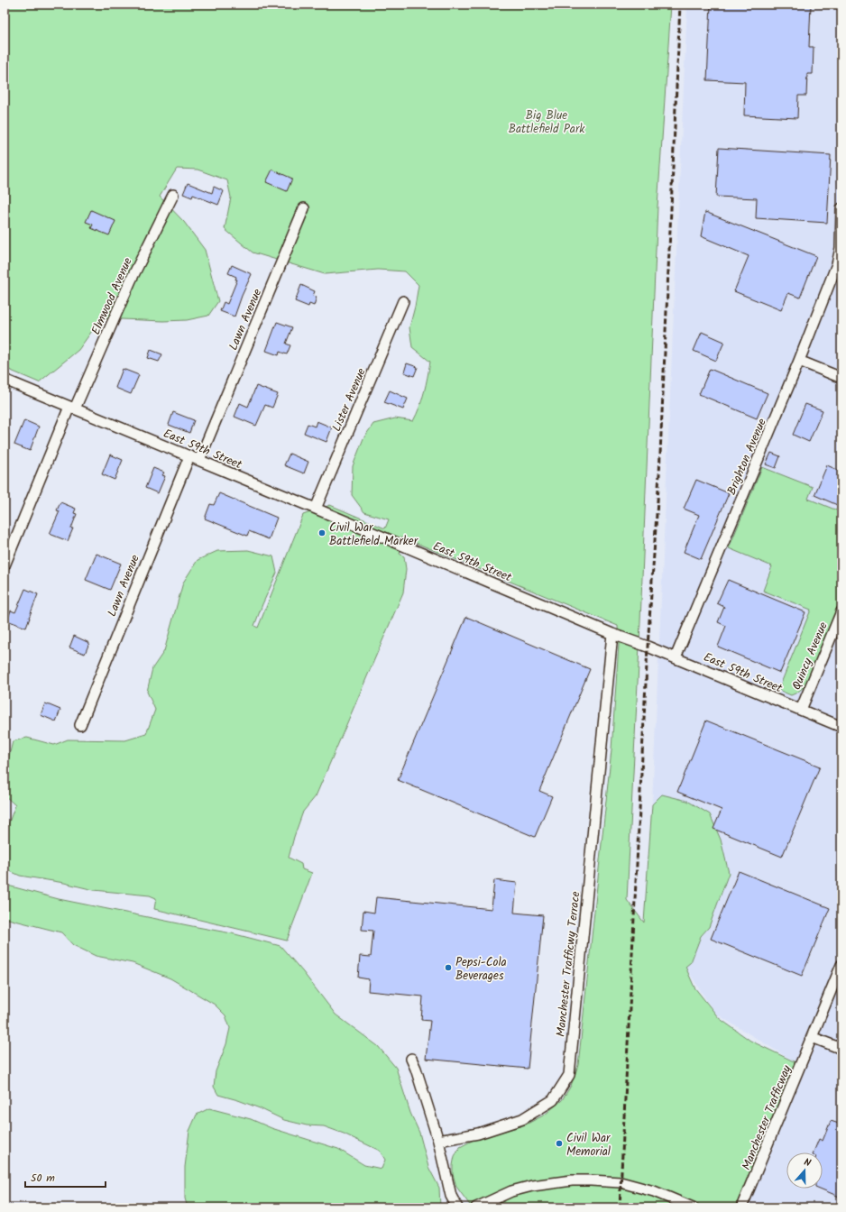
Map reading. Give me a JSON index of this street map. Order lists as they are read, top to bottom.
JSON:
{
  "streets": {
    "street": [
      "Elmwood Avenue",
      "Lawn Avenue",
      "Lister Avenue",
      "East 59th Street",
      "Brighton Avenue",
      "Quincy Avenue",
      "Manchester Trafficwy Terrace",
      "Manchester Trafficway"
    ]
  },
  "crossings": [
    ["Elmwood Avenue", "East 59th Street"],
    ["Lawn Avenue", "East 59th Street"],
    ["Lister Avenue", "East 59th Street"],
    ["East 59th Street", "Brighton Avenue"],
    ["East 59th Street", "Quincy Avenue"],
    ["East 59th Street", "Manchester Trafficwy Terrace"]
  ],
  "parks": ["Big Blue Battlefield Park"],
  "places": ["Civil War Battlefield Marker", "Pepsi-Cola Beverages", "Civil War Memorial"],
  "scale_bar": "50 m",
  "north": "top"
}
